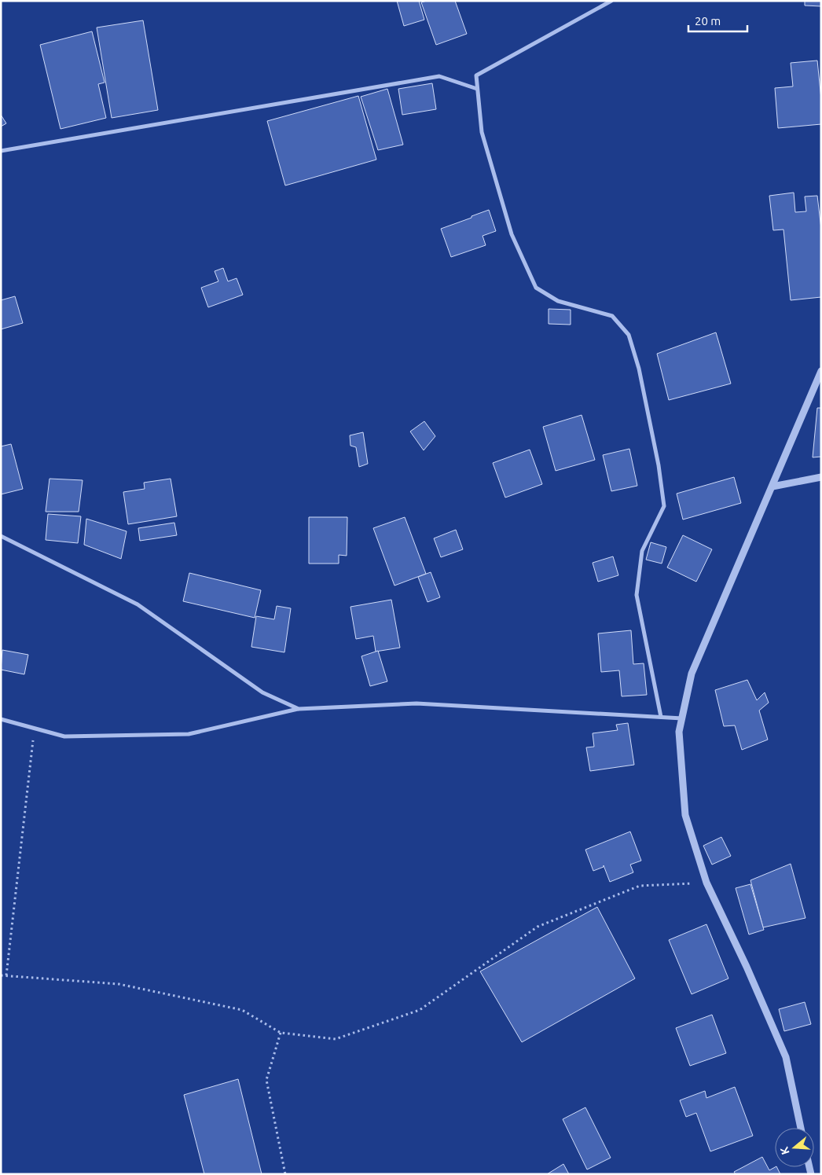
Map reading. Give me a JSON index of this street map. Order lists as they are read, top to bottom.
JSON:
{
  "scale_bar": "20 m",
  "north": "left"
}
